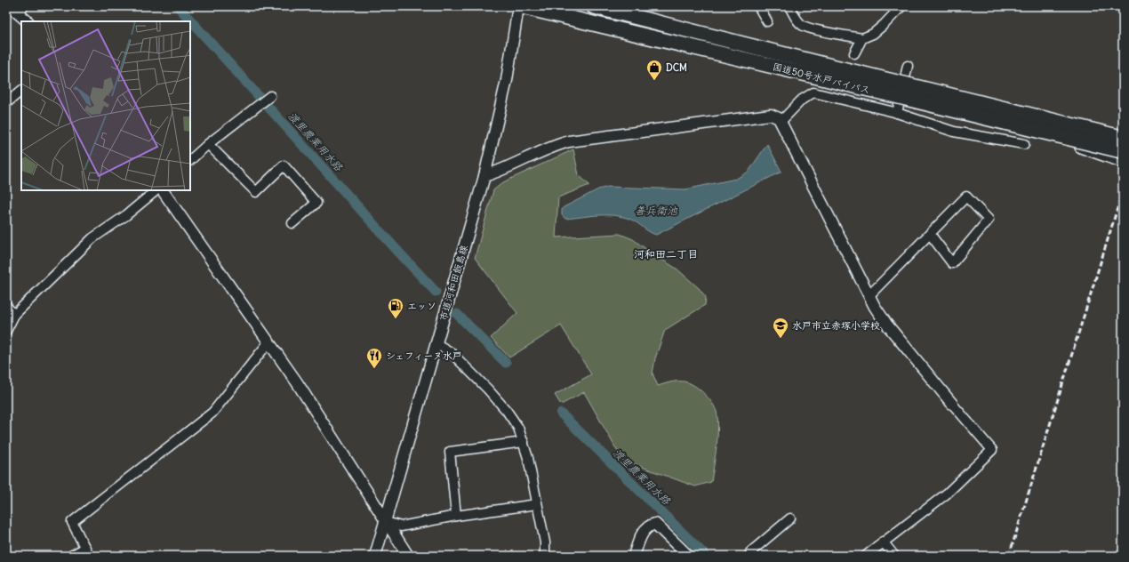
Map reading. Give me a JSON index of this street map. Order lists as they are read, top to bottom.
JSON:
{
  "streets": {
    "highway": ["国道50号水戸バイパス"],
    "street": ["市道河和田飯島線"]
  },
  "crossings": [
    ["国道50号水戸バイパス", "市道河和田飯島線"]
  ],
  "districts": ["河和田二丁目"],
  "water": ["渡里農業用水路", "善兵衛池"],
  "places": {
    "shop": ["DCM"],
    "fuel station": ["エッソ"],
    "school or university": ["水戸市立赤塚小学校"],
    "restaurant": ["シェフィーヌ水戸"]
  }
}
